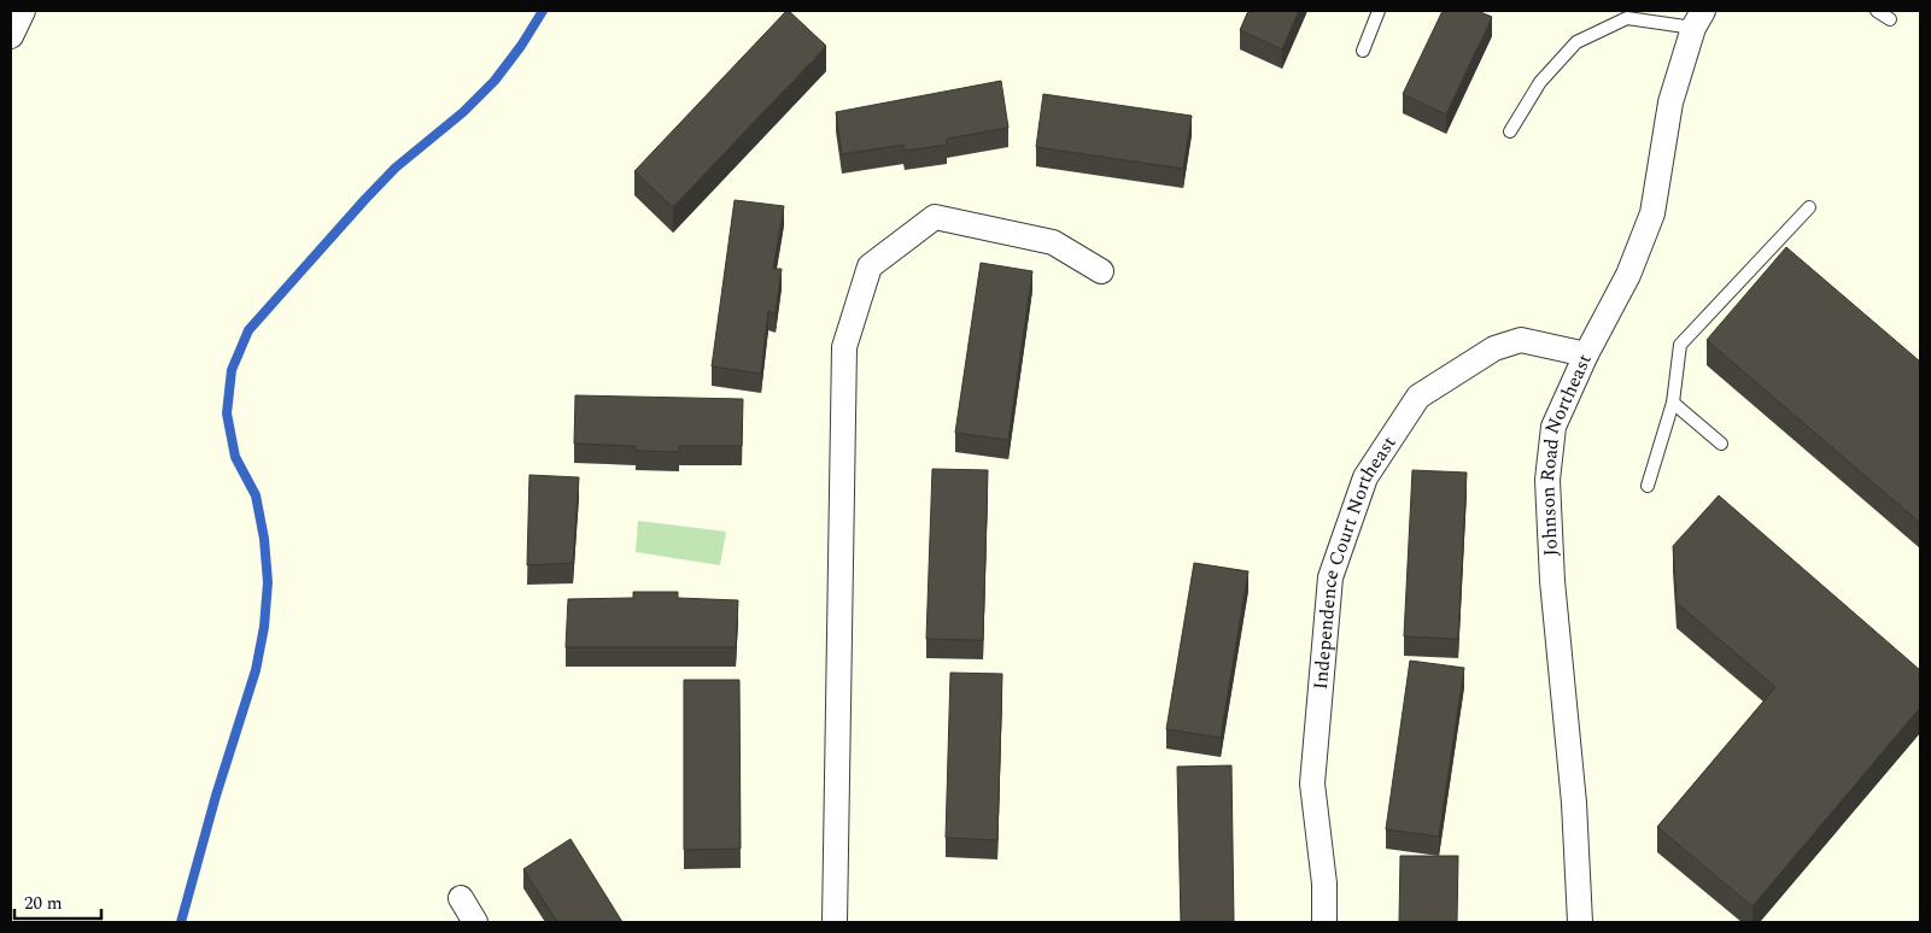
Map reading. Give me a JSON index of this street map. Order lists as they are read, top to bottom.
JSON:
{
  "streets": {
    "street": ["Johnson Road Northeast", "Independence Court Northeast"]
  },
  "crossings": [
    ["Johnson Road Northeast", "Independence Court Northeast"]
  ],
  "scale_bar": "20 m"
}
